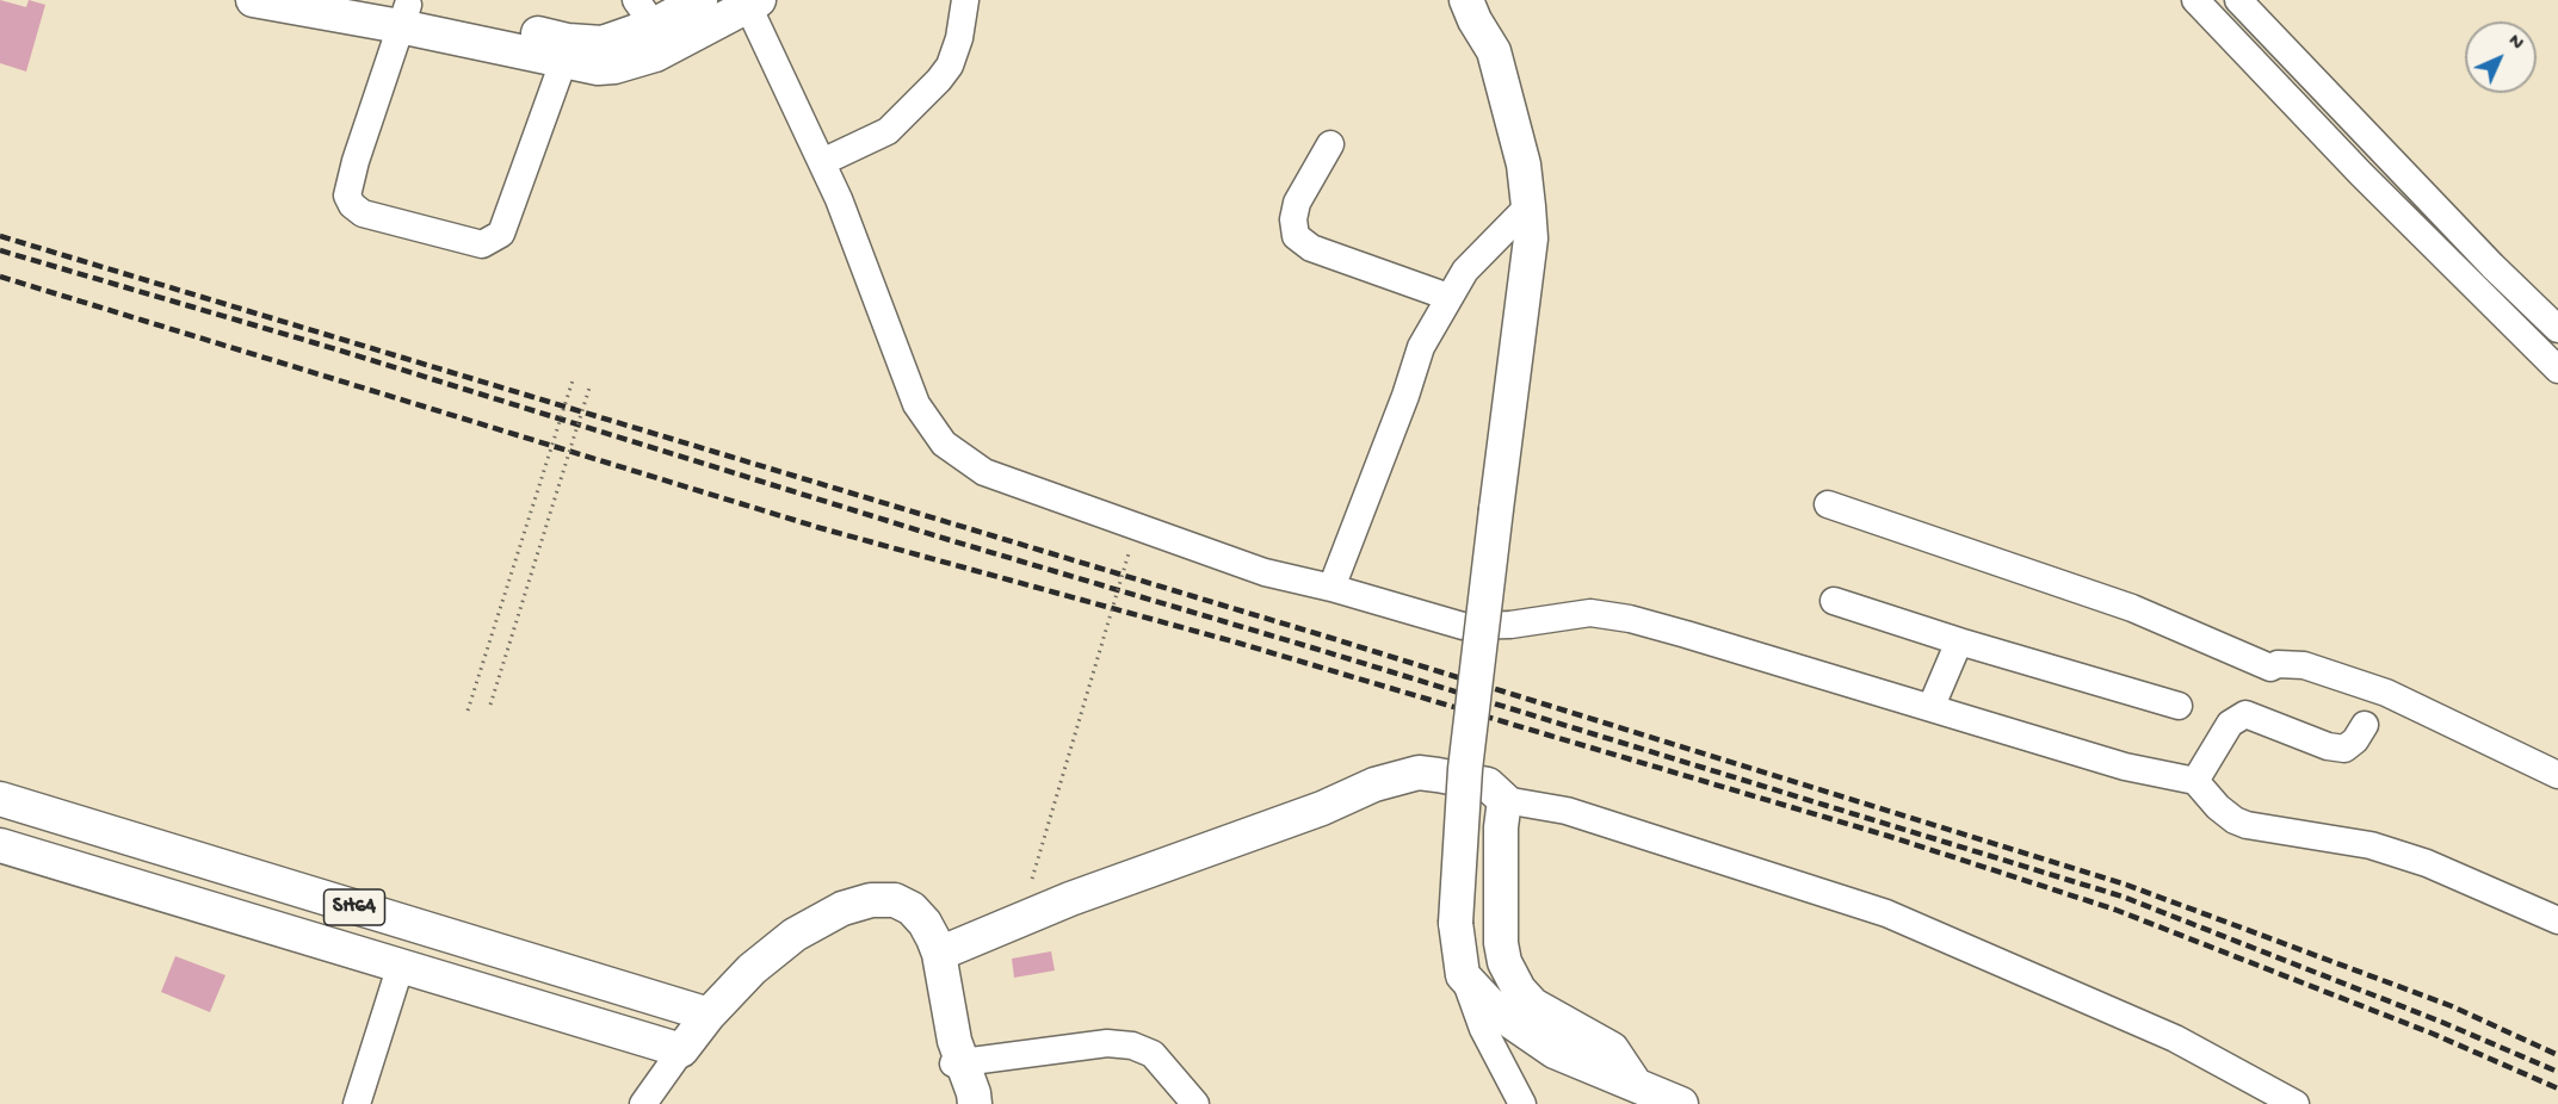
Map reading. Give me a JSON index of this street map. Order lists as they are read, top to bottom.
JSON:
{
  "streets": {
    "main road": ["SH64"]
  },
  "north": "top right"
}
